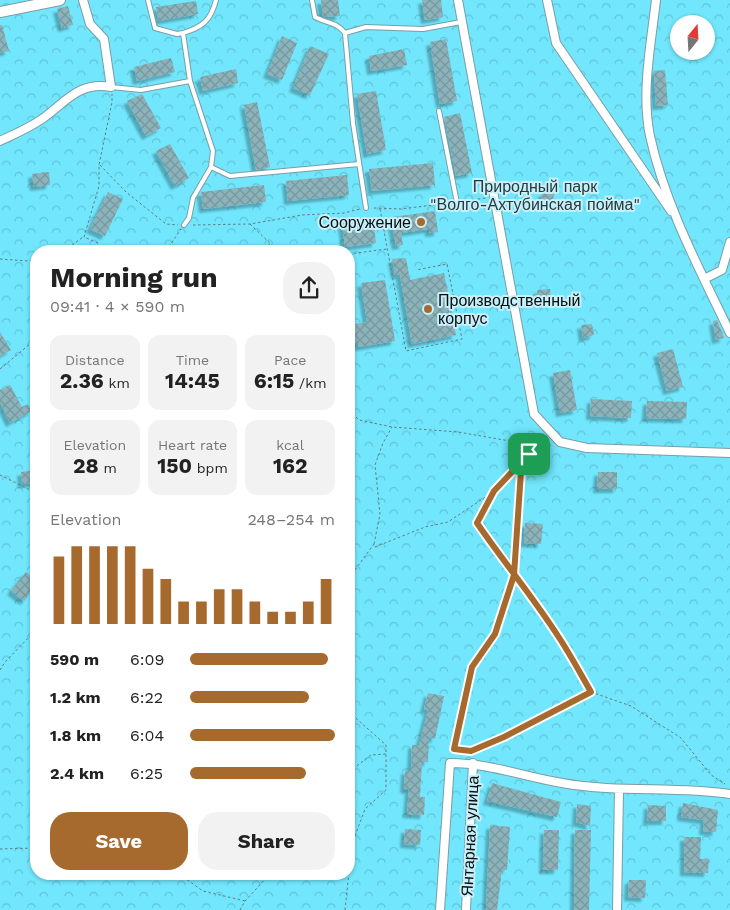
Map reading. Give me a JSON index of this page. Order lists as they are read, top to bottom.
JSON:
{
  "streets": {
    "street": ["Янтарная улица"]
  },
  "parks": ["Природный парк \"Волго-Ахтубинская пойма\""],
  "places": ["Сооружение", "Производственный корпус"],
  "north": "top",
  "page": {
    "heading": ["Morning run", "09:41 · 4 × 590 m"],
    "stats": [
      ["Distance", "2.36 km"],
      ["Time", "14:45"],
      ["Pace", "6:15 /km"],
      ["Elevation", "28 m"],
      ["Heart rate", "150 bpm"],
      ["kcal", "162"]
    ],
    "chart": ["Elevation", "248–254 m"],
    "list": [
      {
        "name": "590 m",
        "note": "6:09"
      },
      {
        "name": "1.2 km",
        "note": "6:22"
      },
      {
        "name": "1.8 km",
        "note": "6:04"
      },
      {
        "name": "2.4 km",
        "note": "6:25"
      }
    ],
    "buttons": ["Save", "Share"]
  }
}
